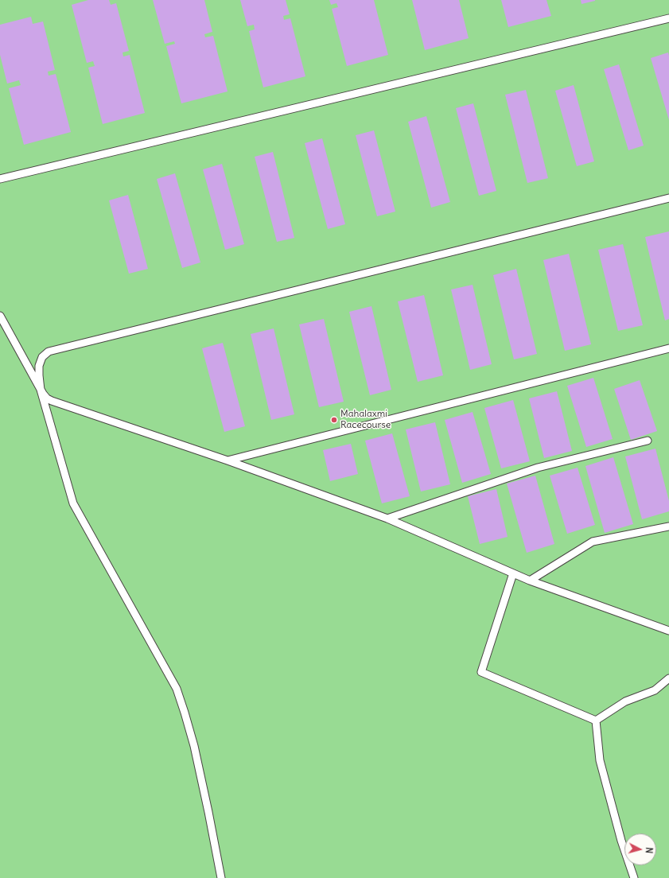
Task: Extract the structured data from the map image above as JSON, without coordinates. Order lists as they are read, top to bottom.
{
  "places": ["Mahalaxmi Racecourse"],
  "north": "right"
}
